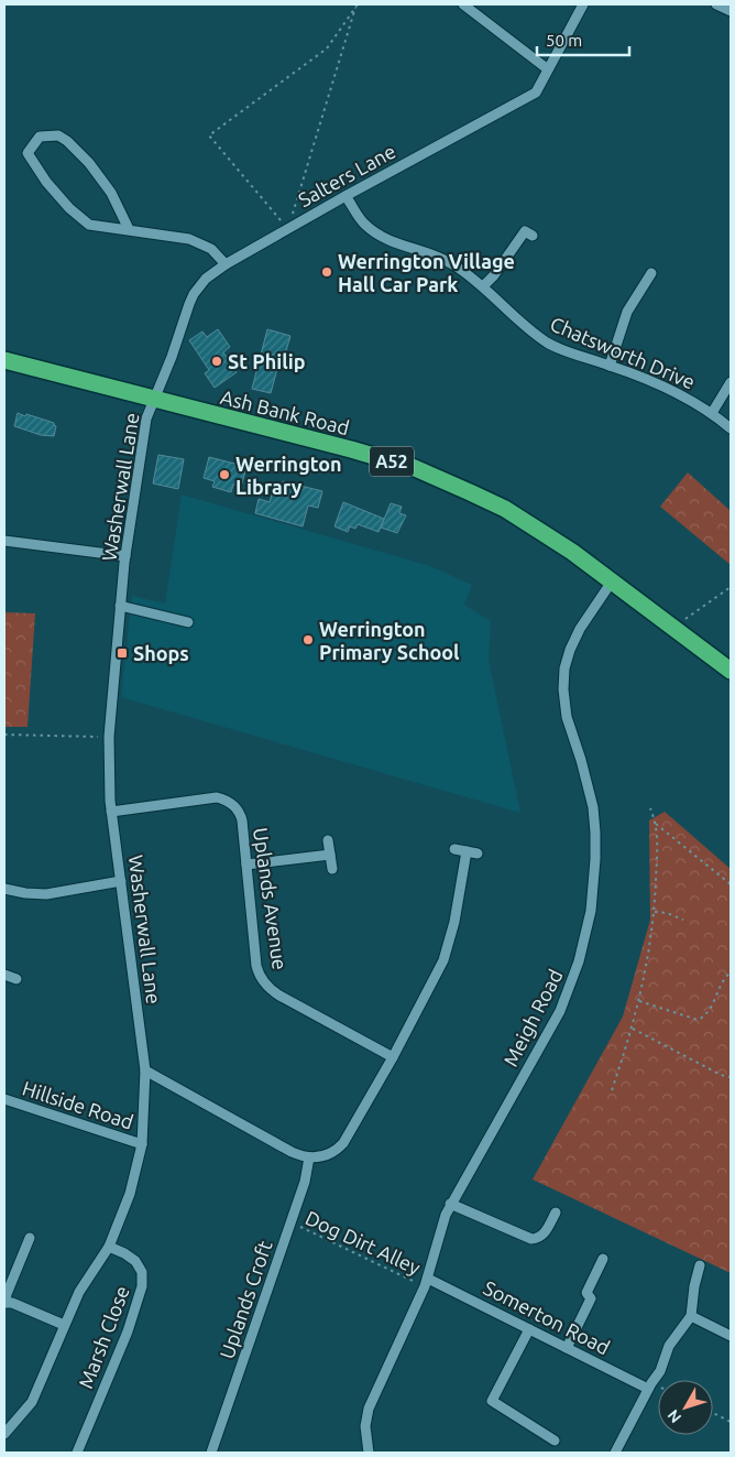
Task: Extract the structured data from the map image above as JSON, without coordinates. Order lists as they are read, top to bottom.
{
  "streets": {
    "highway": ["Ash Bank Road", "A52"],
    "street": [
      "Salters Lane",
      "Chatsworth Drive",
      "Washerwall Lane",
      "Uplands Avenue",
      "Meigh Road",
      "Hillside Road",
      "Uplands Croft",
      "Somerton Road",
      "Marsh Close"
    ],
    "path": ["Dog Dirt Alley"]
  },
  "crossings": [
    ["Salters Lane", "Chatsworth Drive"],
    ["Salters Lane", "Ash Bank Road"],
    ["Salters Lane", "Washerwall Lane"],
    ["Ash Bank Road", "Washerwall Lane"],
    ["Ash Bank Road", "Meigh Road"],
    ["Washerwall Lane", "Uplands Avenue"],
    ["Washerwall Lane", "Hillside Road"],
    ["Washerwall Lane", "Marsh Close"],
    ["Meigh Road", "Dog Dirt Alley"],
    ["Meigh Road", "Somerton Road"],
    ["Dog Dirt Alley", "Uplands Croft"],
    ["Dog Dirt Alley", "Somerton Road"]
  ],
  "places": {
    "other": [
      "Werrington Village Hall Car Park",
      "St Philip",
      "Werrington Library",
      "Werrington Primary School"
    ],
    "transit": ["Shops"]
  },
  "scale_bar": "50 m",
  "north": "bottom left"
}
